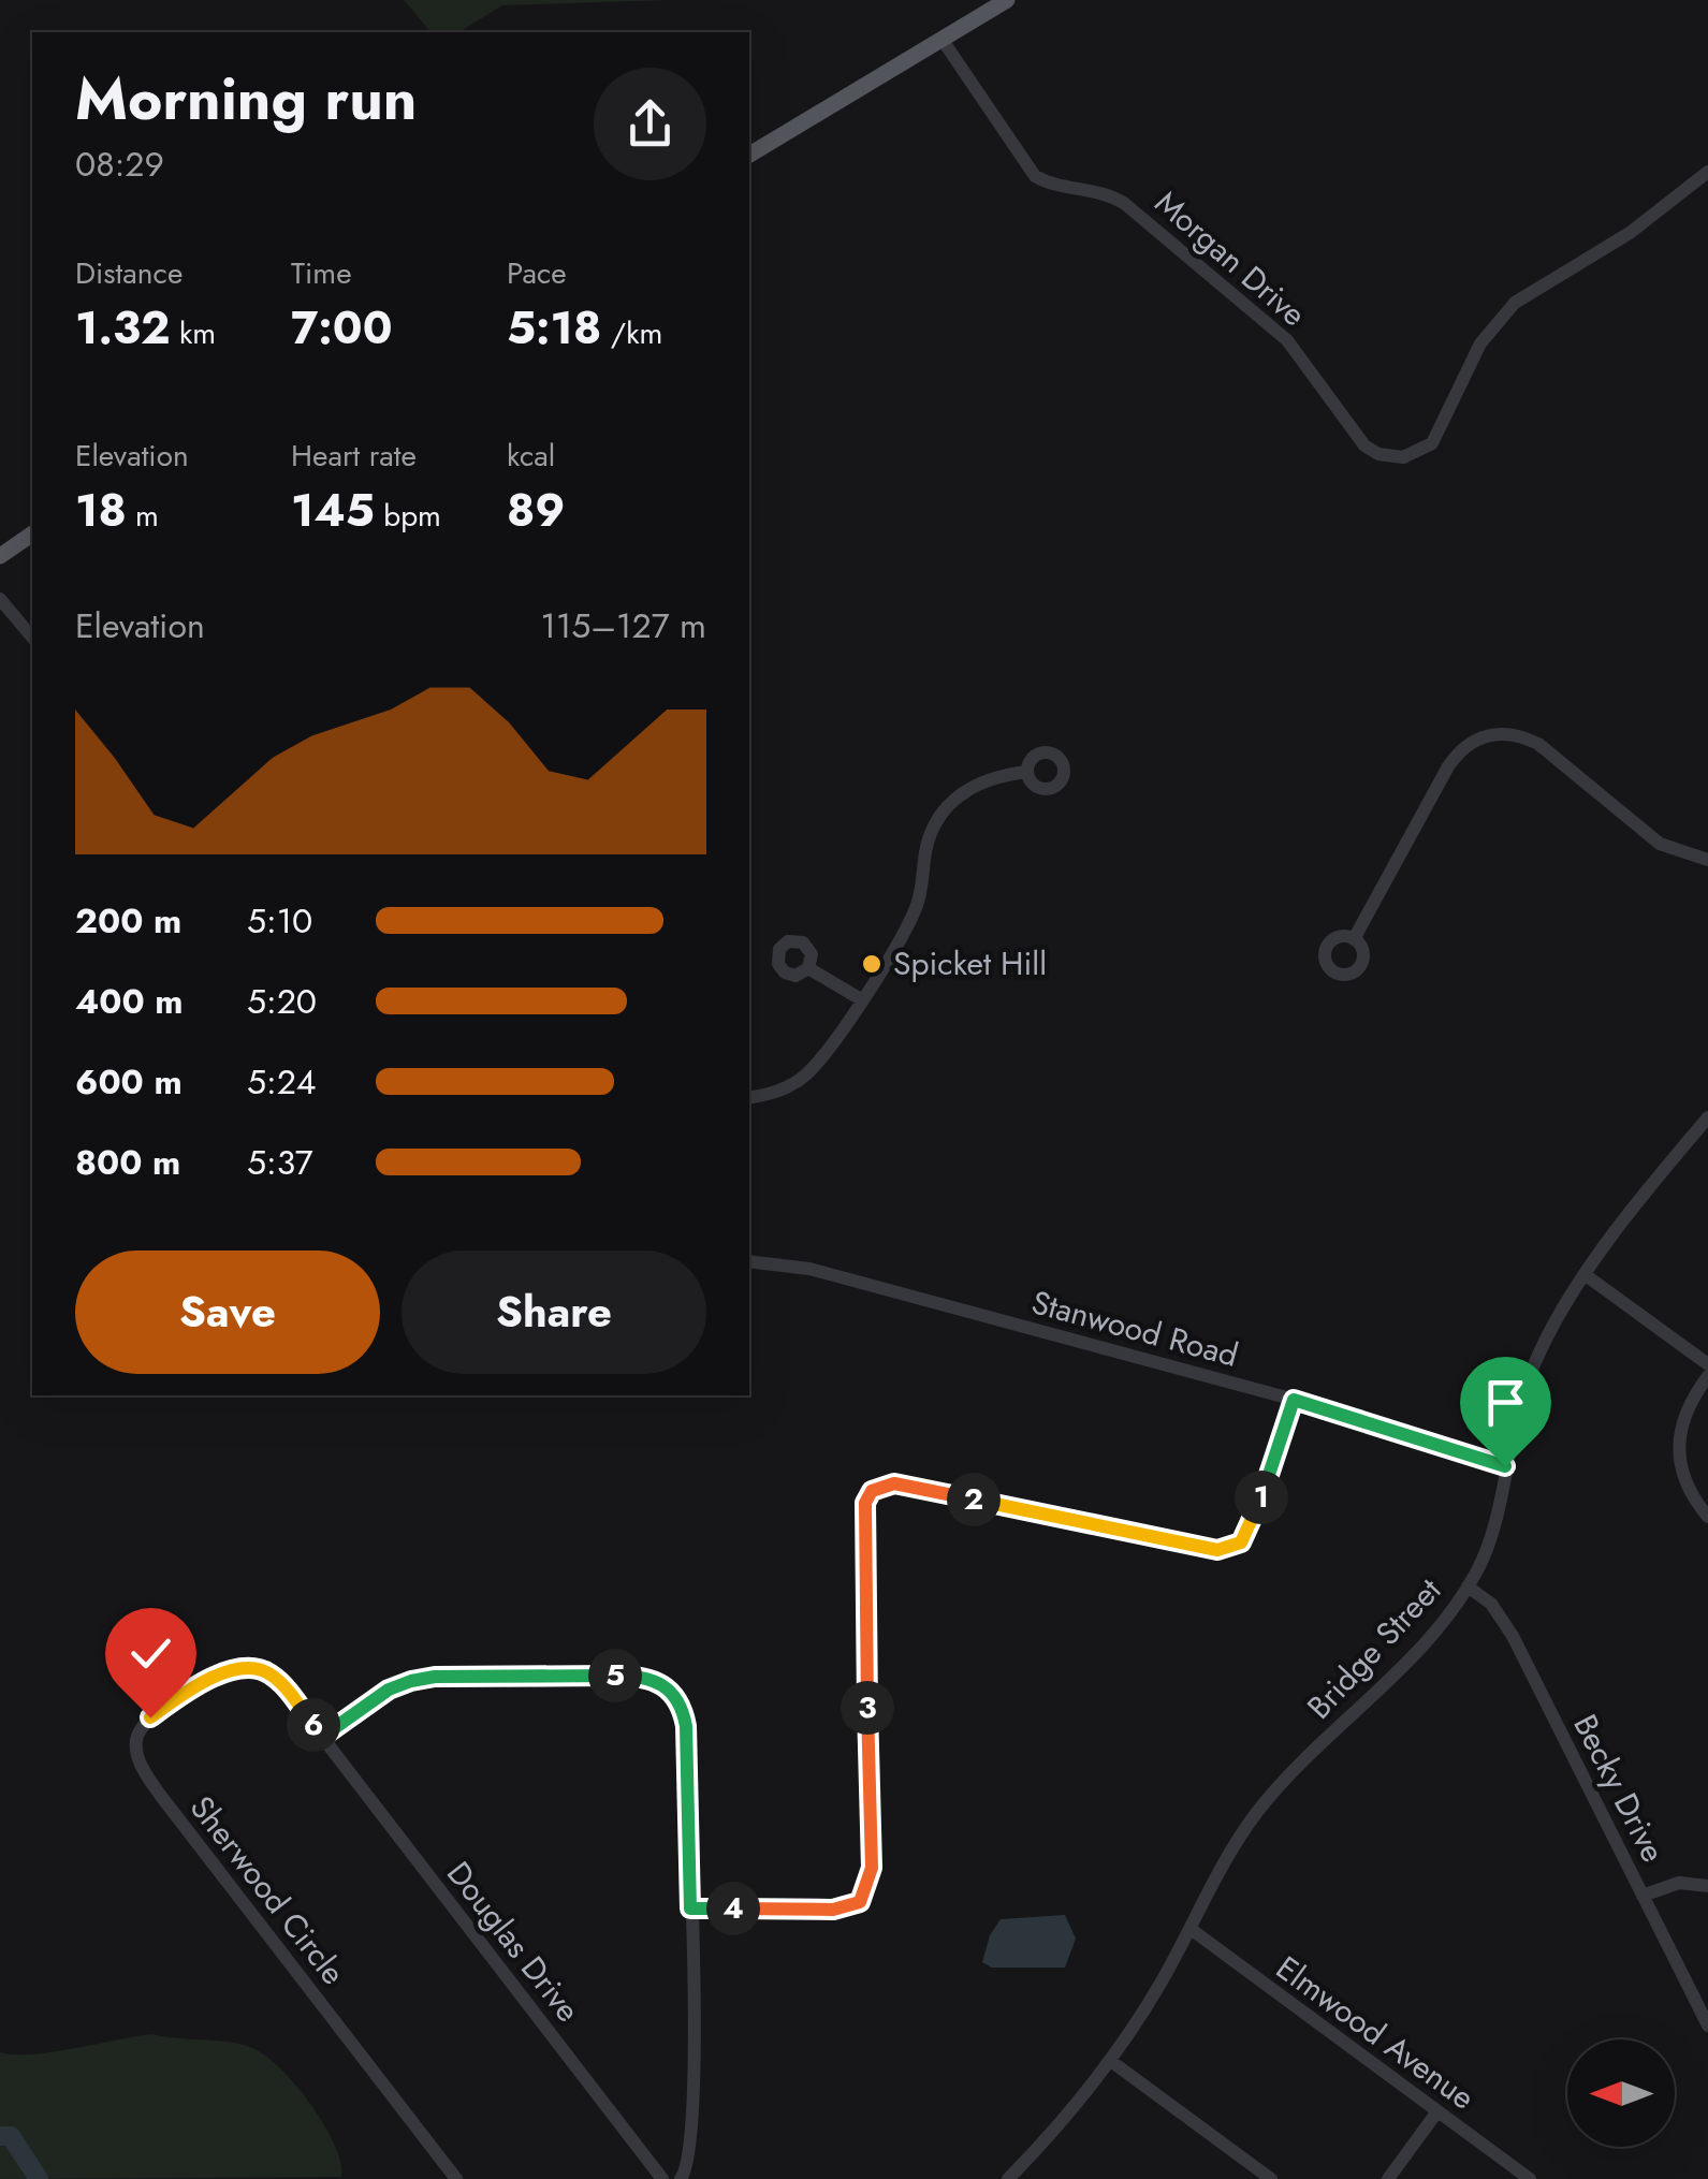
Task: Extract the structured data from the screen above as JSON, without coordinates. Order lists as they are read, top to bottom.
{
  "streets": {
    "street": [
      "Morgan Drive",
      "Stanwood Road",
      "Bridge Street",
      "Becky Drive",
      "Sherwood Circle",
      "Douglas Drive",
      "Elmwood Avenue"
    ]
  },
  "crossings": [
    ["Stanwood Road", "Bridge Street"],
    ["Bridge Street", "Becky Drive"],
    ["Bridge Street", "Elmwood Avenue"],
    ["Sherwood Circle", "Douglas Drive"]
  ],
  "places": ["Spicket Hill"],
  "north": "left",
  "page": {
    "heading": ["Morning run", "08:29"],
    "stats": [
      ["Distance", "1.32 km"],
      ["Time", "7:00"],
      ["Pace", "5:18 /km"],
      ["Elevation", "18 m"],
      ["Heart rate", "145 bpm"],
      ["kcal", "89"]
    ],
    "chart": ["Elevation", "115–127 m"],
    "list": [
      {
        "name": "200 m",
        "note": "5:10"
      },
      {
        "name": "400 m",
        "note": "5:20"
      },
      {
        "name": "600 m",
        "note": "5:24"
      },
      {
        "name": "800 m",
        "note": "5:37"
      }
    ],
    "buttons": ["Save", "Share"],
    "pins": [
      "1",
      "2",
      "5",
      "3",
      "6",
      "4"
    ]
  }
}
